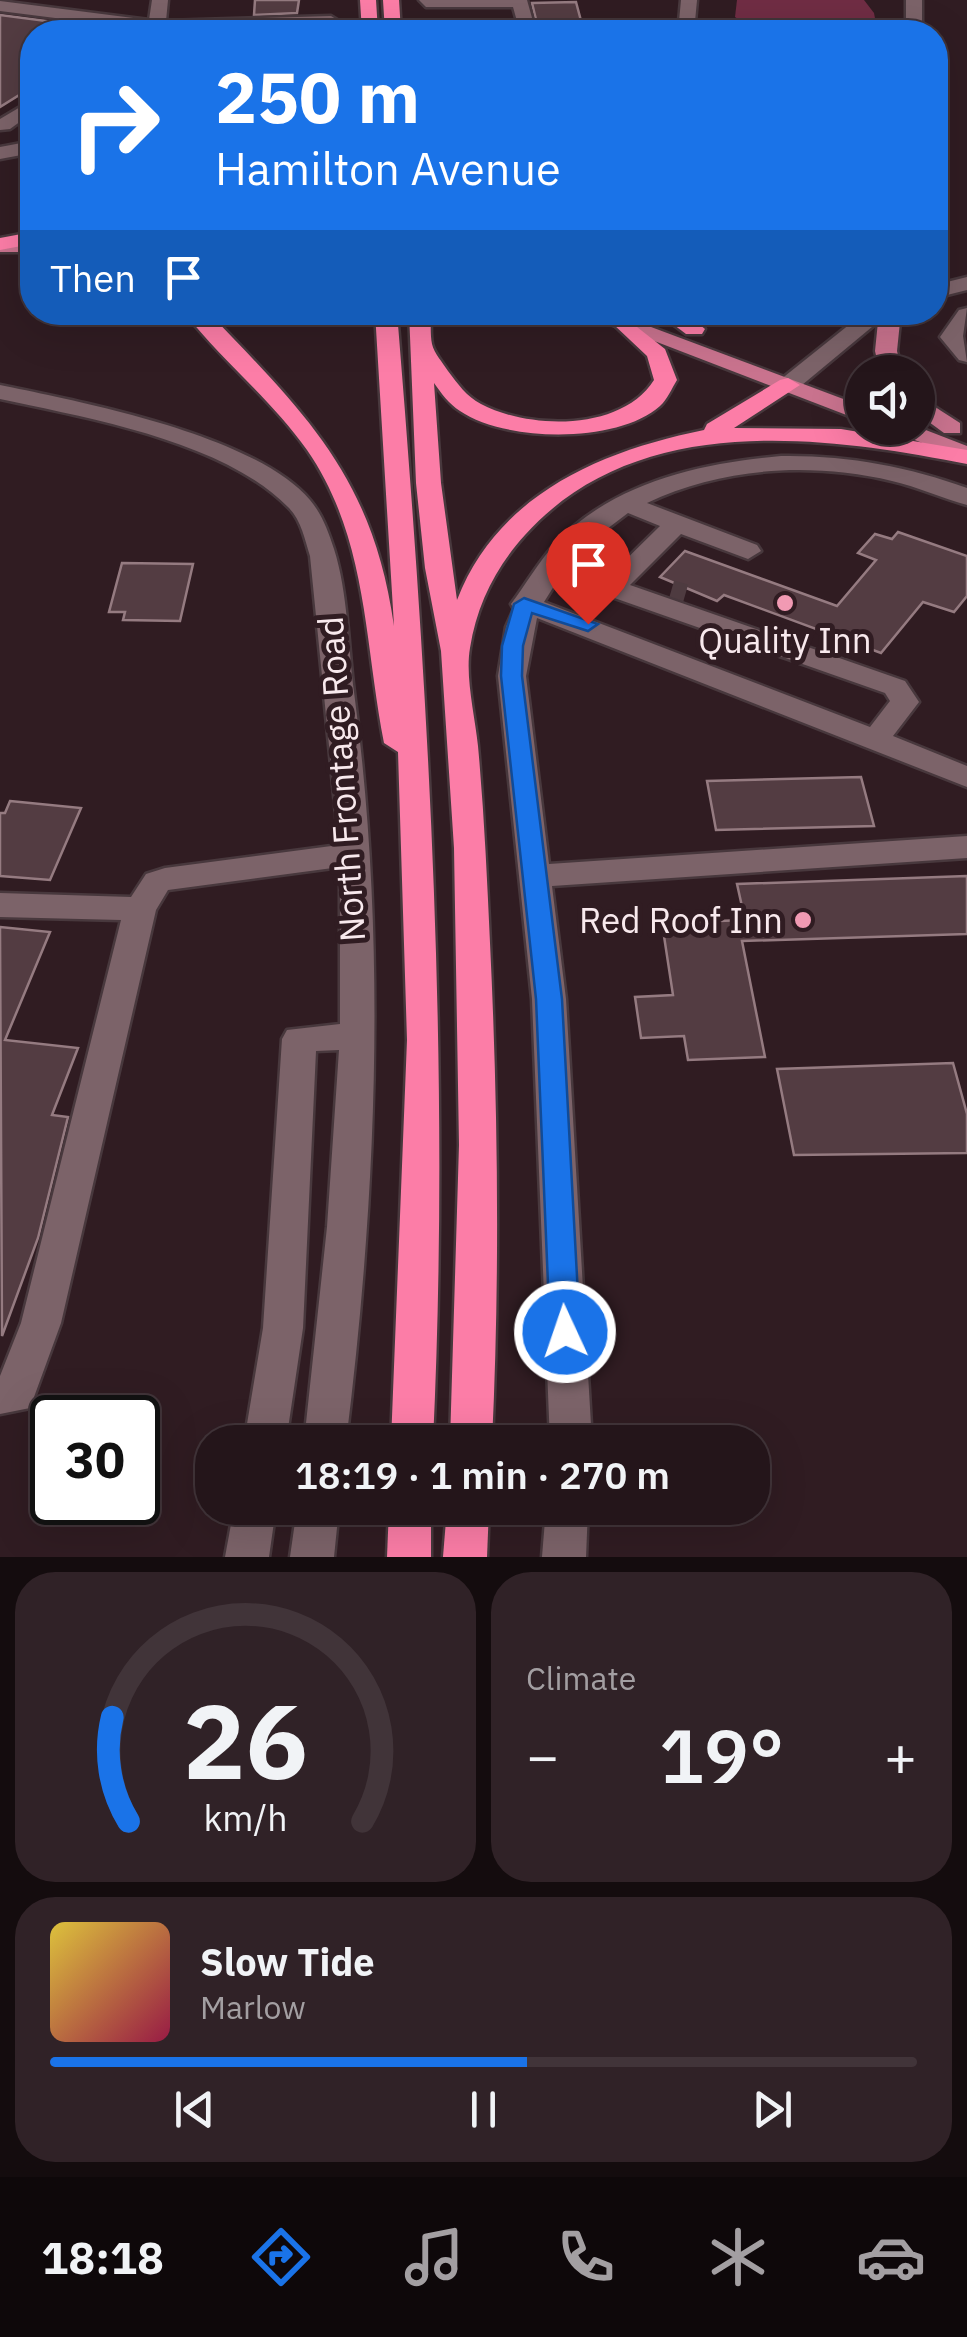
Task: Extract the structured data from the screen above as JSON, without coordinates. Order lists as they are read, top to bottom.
{
  "streets": {
    "street": ["North Frontage Road"]
  },
  "places": ["Quality Inn", "Red Roof Inn"],
  "page": {
    "turn": ["250 m", "Hamilton Avenue"],
    "then": "Then",
    "limit": "30",
    "trip": "18:19 · 1 min · 270 m",
    "tile": "Climate",
    "heat": ["−", "19°", "+"],
    "song": ["Slow Tide", "Marlow"],
    "tabs": "18:18",
    "gauge": ["26", "km/h"]
  }
}
